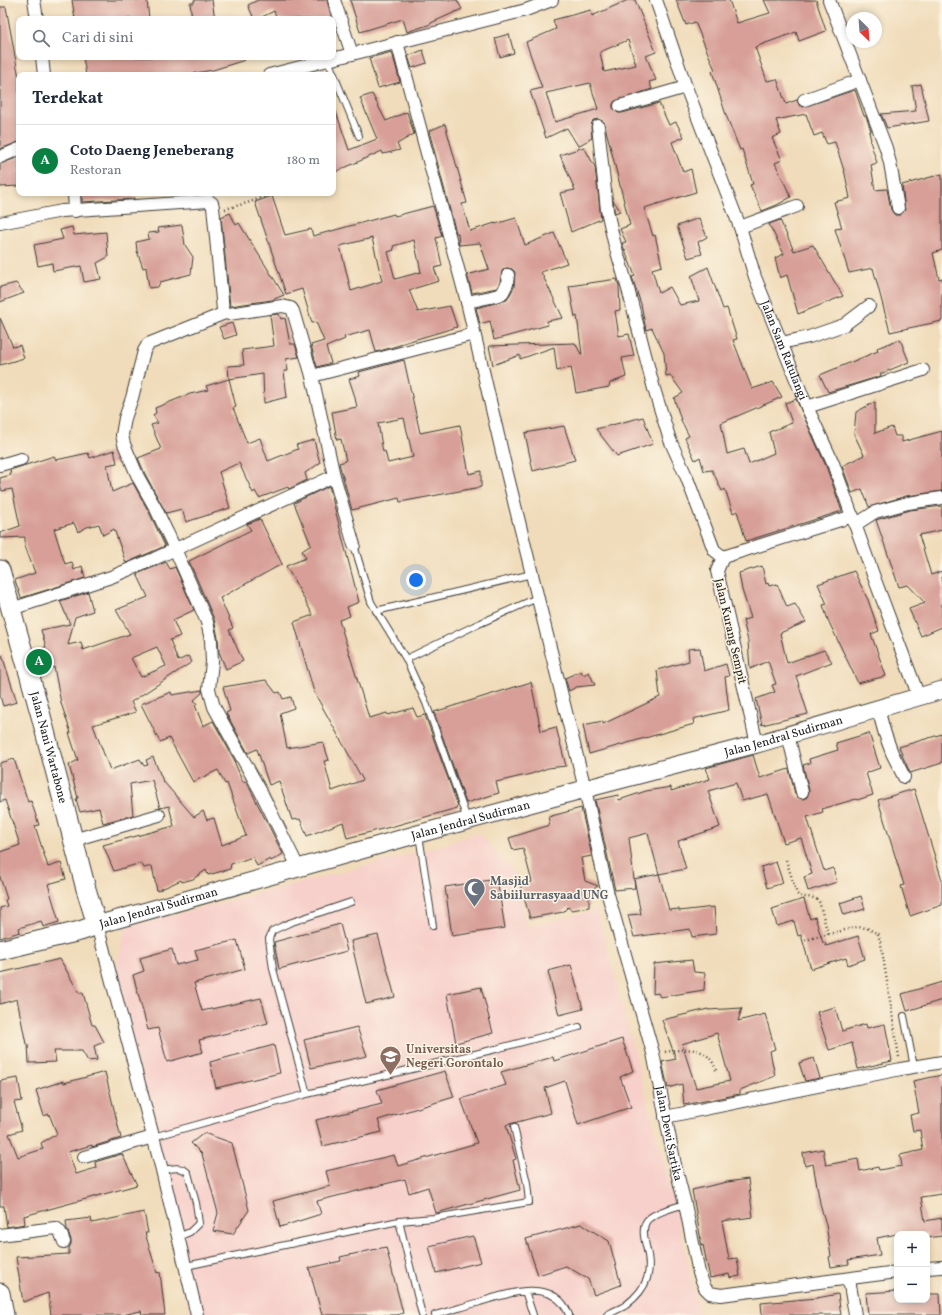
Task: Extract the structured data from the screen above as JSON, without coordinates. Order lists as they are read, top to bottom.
{
  "streets": {
    "main road": ["Jalan Jendral Sudirman", "Jalan Nani Wartabone"],
    "street": ["Jalan Sam Ratulangi", "Jalan Kurang Sempit", "Jalan Dewi Sartika"]
  },
  "crossings": [
    ["Jalan Sam Ratulangi", "Jalan Jendral Sudirman"],
    ["Jalan Kurang Sempit", "Jalan Jendral Sudirman"],
    ["Jalan Jendral Sudirman", "Jalan Nani Wartabone"],
    ["Jalan Jendral Sudirman", "Jalan Dewi Sartika"]
  ],
  "places": {
    "mosque": ["Masjid Sabiilurrasyaad UNG"],
    "school or university": ["Universitas Negeri Gorontalo"]
  },
  "north": "bottom right",
  "page": {
    "search": "Cari di sini",
    "heading": "Terdekat",
    "list": [
      {
        "mark": "A",
        "name": "Coto Daeng Jeneberang",
        "note": "Restoran",
        "value": "180 m"
      }
    ],
    "pins": "A",
    "map_buttons": ["+", "−"]
  }
}
